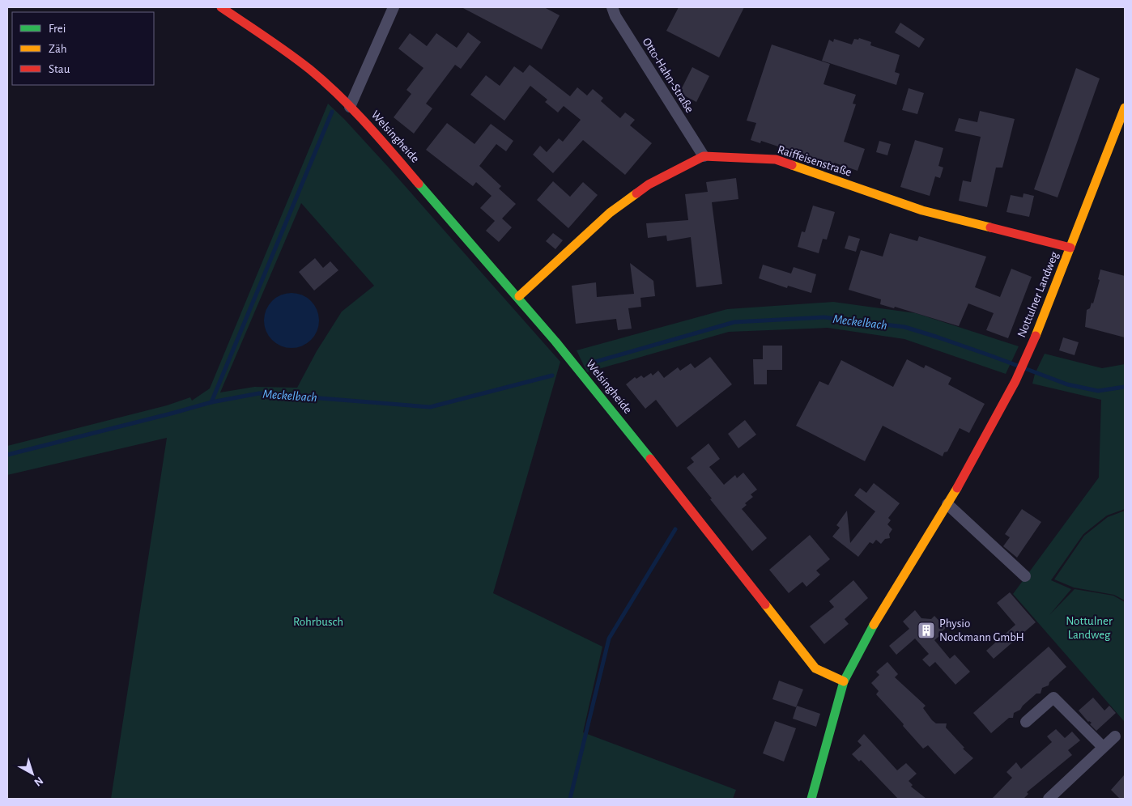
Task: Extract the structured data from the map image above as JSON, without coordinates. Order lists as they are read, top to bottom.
{
  "streets": {
    "street": [
      "Otto-Hahn-Straße",
      "Welsingheide",
      "Raiffeisenstraße",
      "Nottulner Landweg"
    ]
  },
  "crossings": [
    ["Otto-Hahn-Straße", "Raiffeisenstraße"],
    ["Welsingheide", "Raiffeisenstraße"],
    ["Welsingheide", "Nottulner Landweg"],
    ["Raiffeisenstraße", "Nottulner Landweg"]
  ],
  "water": ["Meckelbach"],
  "parks": ["Nottulner Landweg", "Rohrbusch"],
  "places": {
    "building": ["Physio Nockmann GmbH"]
  },
  "legend": ["Frei", "Zäh", "Stau"],
  "north": "bottom right"
}
